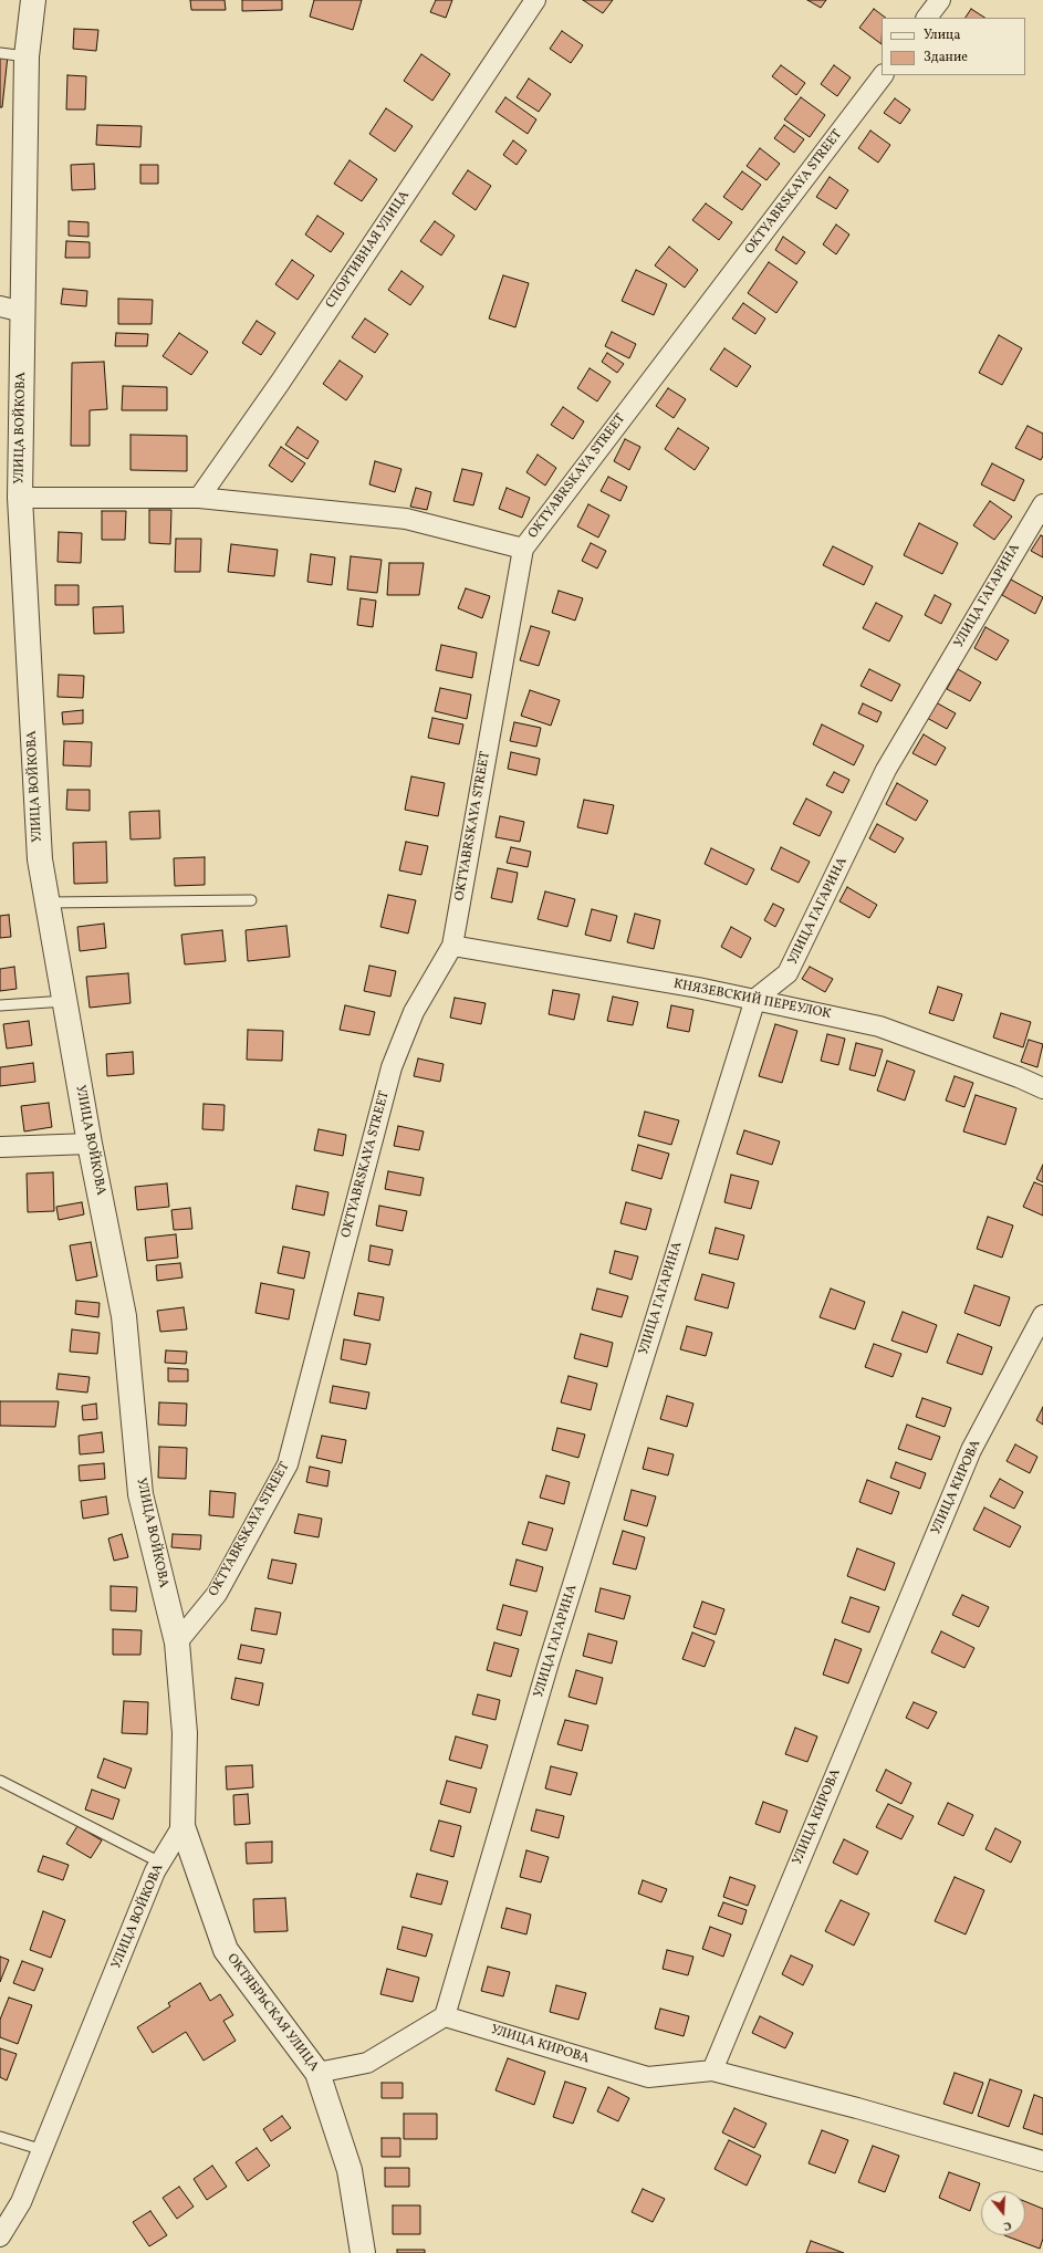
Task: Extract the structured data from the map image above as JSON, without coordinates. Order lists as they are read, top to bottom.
{
  "streets": {
    "street": [
      "OKTYABRSKAYA STREET",
      "СПОРТИВНАЯ УЛИЦА",
      "УЛИЦА ВОЙКОВА",
      "УЛИЦА ГАГАРИНА",
      "КНЯЗЕВСКИЙ ПЕРЕУЛОК",
      "УЛИЦА КИРОВА",
      "ОКТЯБРЬСКАЯ УЛИЦА"
    ]
  },
  "crossings": [
    ["OKTYABRSKAYA STREET", "УЛИЦА ВОЙКОВА"],
    ["OKTYABRSKAYA STREET", "КНЯЗЕВСКИЙ ПЕРЕУЛОК"],
    ["УЛИЦА ВОЙКОВА", "ОКТЯБРЬСКАЯ УЛИЦА"],
    ["УЛИЦА ГАГАРИНА", "КНЯЗЕВСКИЙ ПЕРЕУЛОК"],
    ["УЛИЦА ГАГАРИНА", "УЛИЦА КИРОВА"]
  ],
  "legend": ["Улица", "Здание"],
  "north": "bottom"
}
